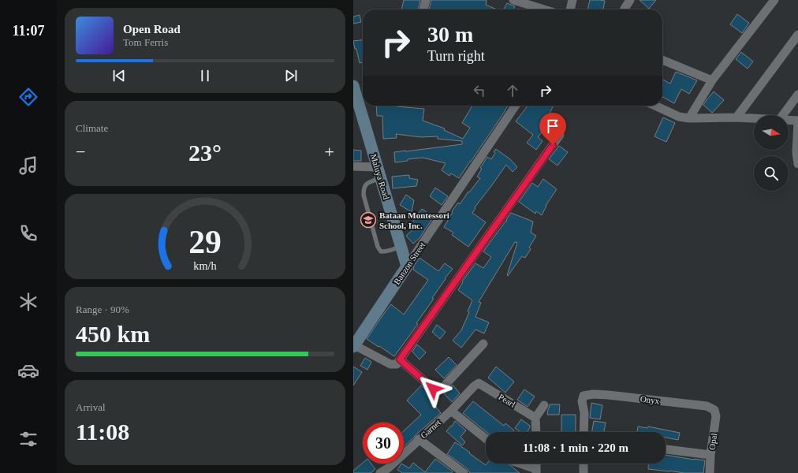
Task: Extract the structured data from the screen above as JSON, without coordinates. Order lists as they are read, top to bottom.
{
  "streets": {
    "street": [
      "Maluya Road",
      "Banzon Street",
      "Onyx",
      "Pearl",
      "Garnet",
      "Opal"
    ]
  },
  "crossings": [
    ["Maluya Road", "Banzon Street"],
    ["Onyx", "Opal"],
    ["Pearl", "Garnet"]
  ],
  "places": {
    "school or university": ["Bataan Montessori School, Inc."]
  },
  "north": "right",
  "page": {
    "tabs": "11:07",
    "turn": ["30 m", "Turn right"],
    "song": ["Open Road", "Tom Ferris"],
    "tile": [
      "Climate",
      ["Range · 90%", "450 km"],
      ["Arrival", "11:08"]
    ],
    "heat": ["−", "23°", "+"],
    "limit": "30",
    "trip": "11:08 · 1 min · 220 m",
    "gauge": ["29", "km/h"]
  }
}
